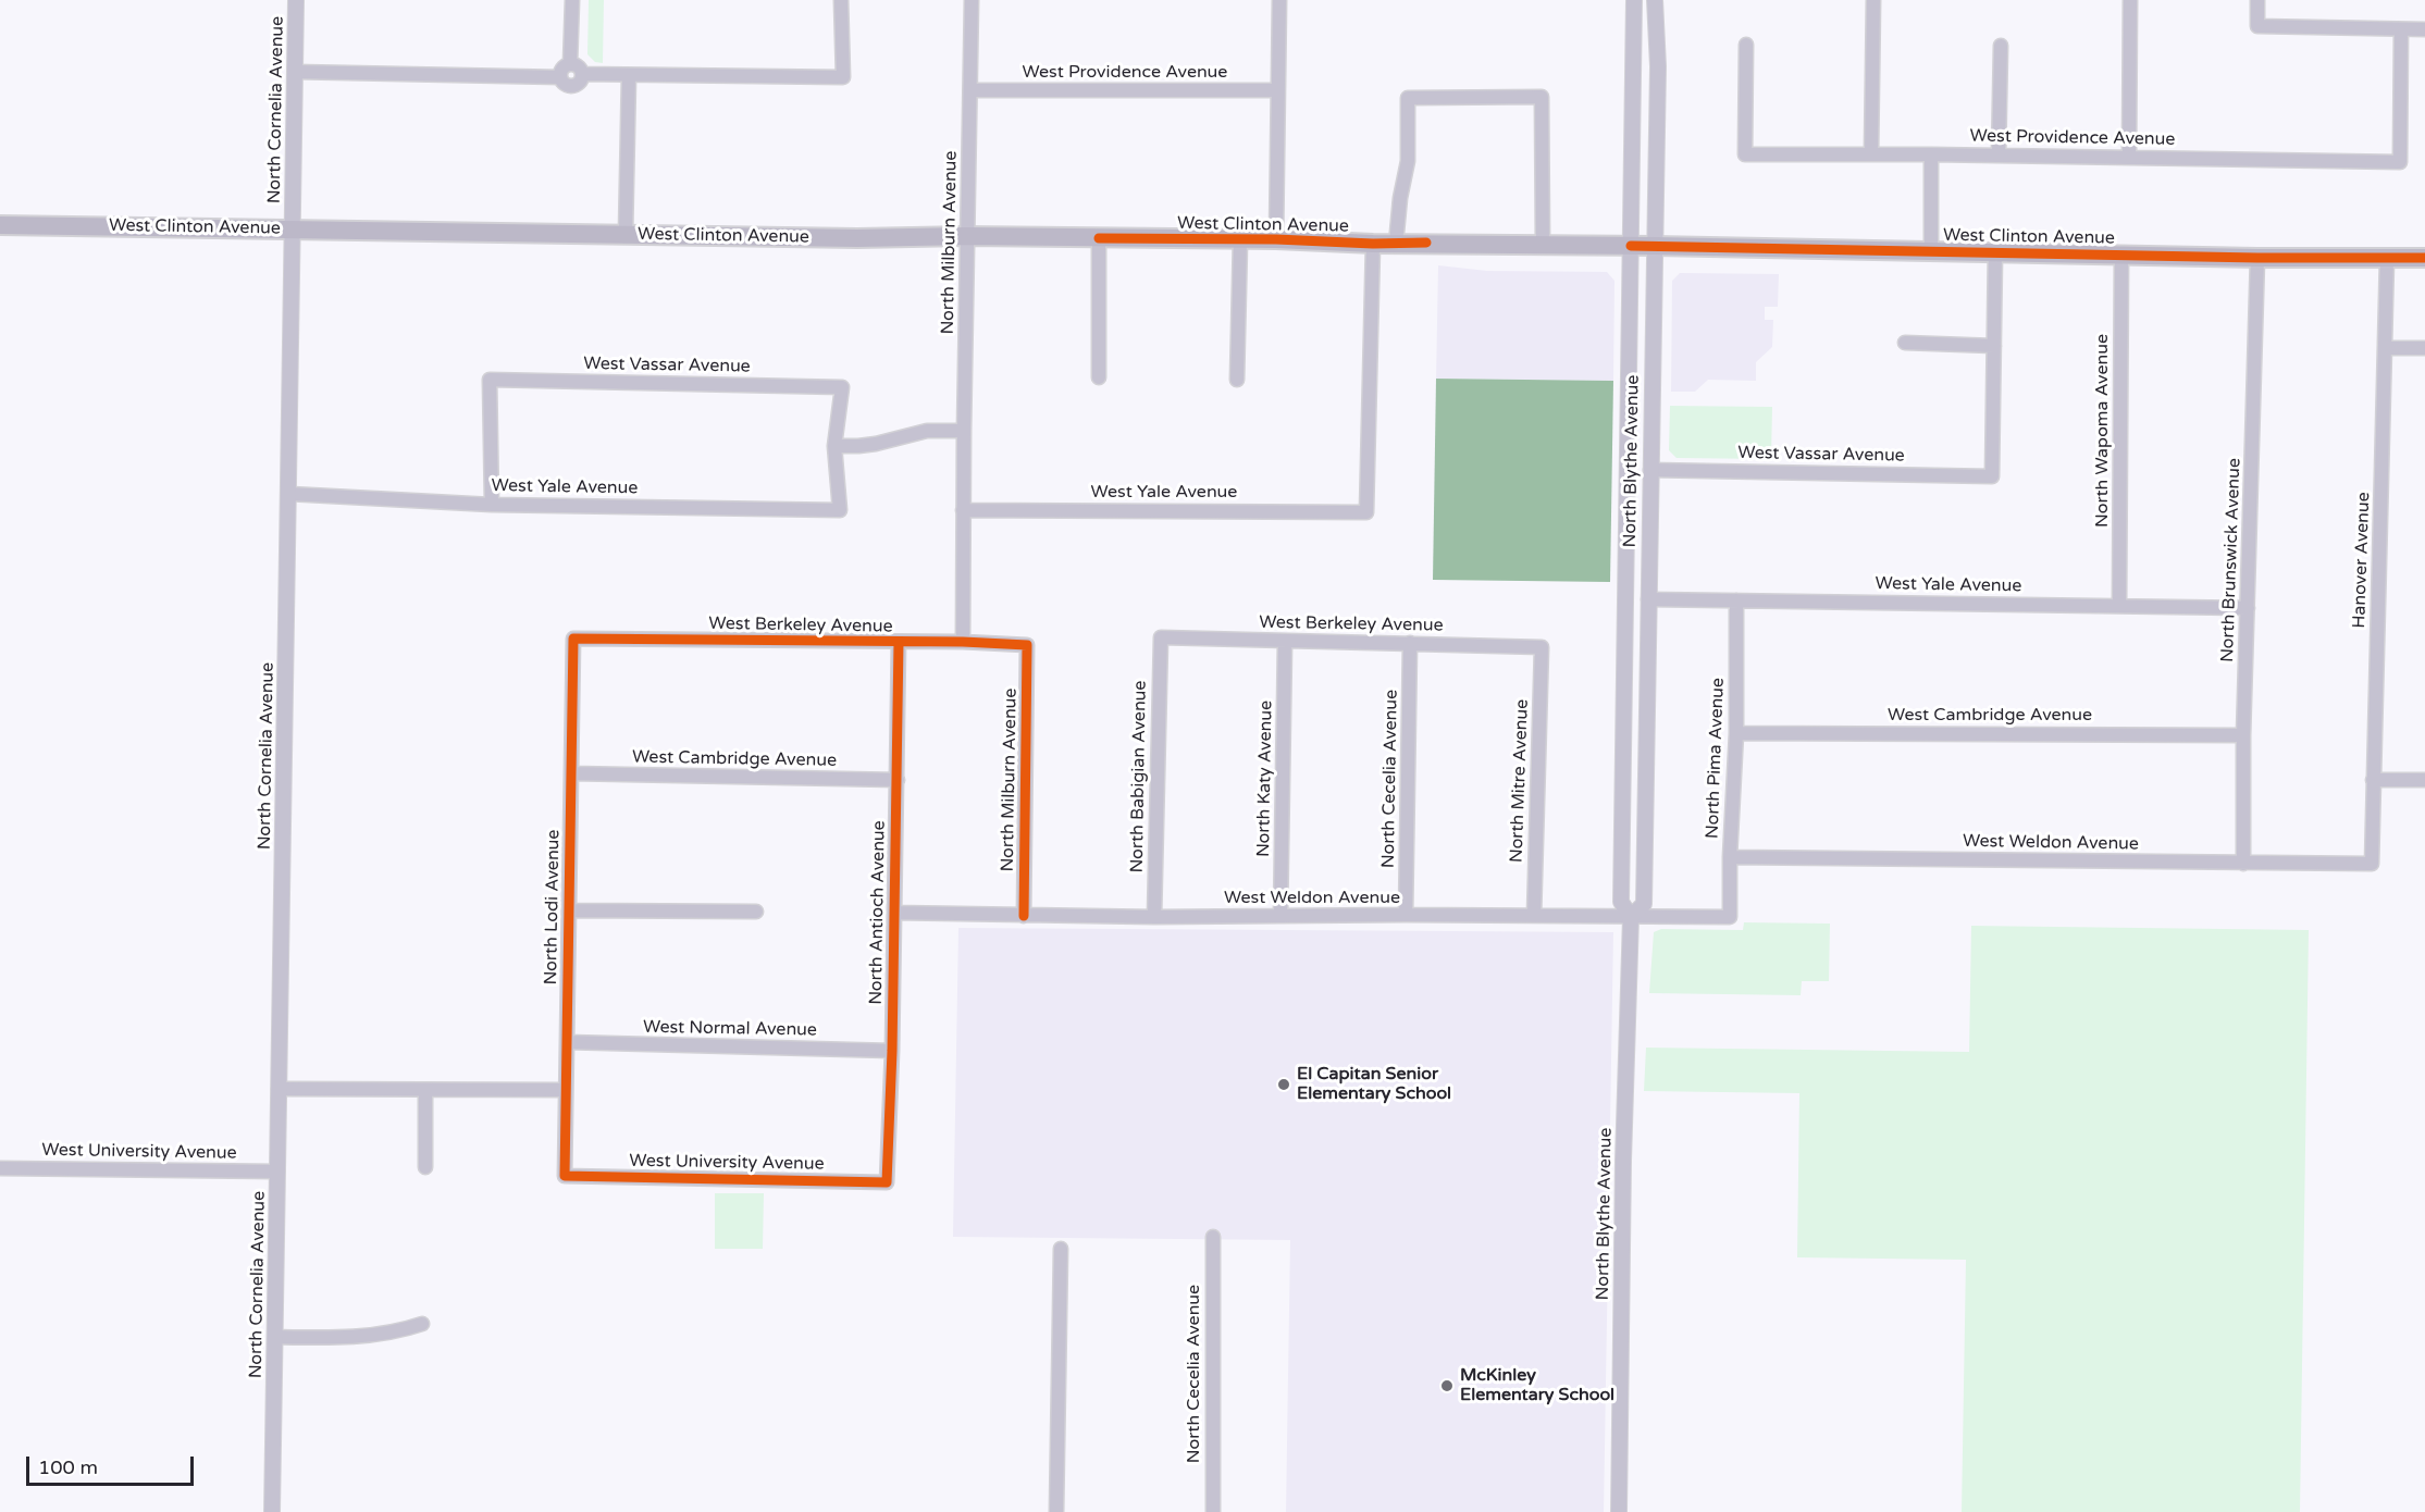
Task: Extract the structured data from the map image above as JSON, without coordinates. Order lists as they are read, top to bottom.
{
  "streets": {
    "main road": ["West Clinton Avenue"],
    "street": [
      "West Providence Avenue",
      "North Cornelia Avenue",
      "North Milburn Avenue",
      "West Vassar Avenue",
      "North Wapoma Avenue",
      "North Blythe Avenue",
      "West Yale Avenue",
      "North Brunswick Avenue",
      "Hanover Avenue",
      "West Berkeley Avenue",
      "West Cambridge Avenue",
      "North Pima Avenue",
      "North Babigian Avenue",
      "North Katy Avenue",
      "North Cecelia Avenue",
      "North Mitre Avenue",
      "West Weldon Avenue",
      "North Lodi Avenue",
      "North Antioch Avenue",
      "West Normal Avenue",
      "West University Avenue"
    ]
  },
  "crossings": [
    ["West Providence Avenue", "North Milburn Avenue"],
    ["North Cornelia Avenue", "West Clinton Avenue"],
    ["North Cornelia Avenue", "West Yale Avenue"],
    ["North Cornelia Avenue", "West University Avenue"],
    ["West Clinton Avenue", "North Milburn Avenue"],
    ["West Clinton Avenue", "North Wapoma Avenue"],
    ["West Clinton Avenue", "North Blythe Avenue"],
    ["West Clinton Avenue", "West Yale Avenue"],
    ["West Clinton Avenue", "North Brunswick Avenue"],
    ["West Clinton Avenue", "Hanover Avenue"],
    ["North Milburn Avenue", "West Yale Avenue"],
    ["North Milburn Avenue", "West Berkeley Avenue"],
    ["North Milburn Avenue", "West Weldon Avenue"],
    ["West Vassar Avenue", "North Blythe Avenue"],
    ["West Vassar Avenue", "West Yale Avenue"],
    ["North Wapoma Avenue", "West Yale Avenue"],
    ["North Blythe Avenue", "West Yale Avenue"],
    ["North Blythe Avenue", "West Weldon Avenue"],
    ["West Yale Avenue", "North Brunswick Avenue"],
    ["West Yale Avenue", "North Pima Avenue"],
    ["North Brunswick Avenue", "West Cambridge Avenue"],
    ["North Brunswick Avenue", "West Weldon Avenue"],
    ["Hanover Avenue", "West Weldon Avenue"],
    ["West Berkeley Avenue", "North Babigian Avenue"],
    ["West Berkeley Avenue", "North Katy Avenue"],
    ["West Berkeley Avenue", "North Cecelia Avenue"],
    ["West Berkeley Avenue", "North Mitre Avenue"],
    ["West Berkeley Avenue", "North Lodi Avenue"],
    ["West Berkeley Avenue", "North Antioch Avenue"],
    ["West Cambridge Avenue", "North Pima Avenue"],
    ["West Cambridge Avenue", "North Lodi Avenue"],
    ["West Cambridge Avenue", "North Antioch Avenue"],
    ["North Pima Avenue", "West Weldon Avenue"],
    ["North Babigian Avenue", "West Weldon Avenue"],
    ["North Katy Avenue", "West Weldon Avenue"],
    ["North Cecelia Avenue", "West Weldon Avenue"],
    ["North Mitre Avenue", "West Weldon Avenue"],
    ["West Weldon Avenue", "North Antioch Avenue"],
    ["North Lodi Avenue", "West Normal Avenue"],
    ["North Lodi Avenue", "West University Avenue"],
    ["North Antioch Avenue", "West Normal Avenue"],
    ["North Antioch Avenue", "West University Avenue"]
  ],
  "places": ["El Capitan Senior Elementary School", "McKinley Elementary School"],
  "scale_bar": "100 m"
}
